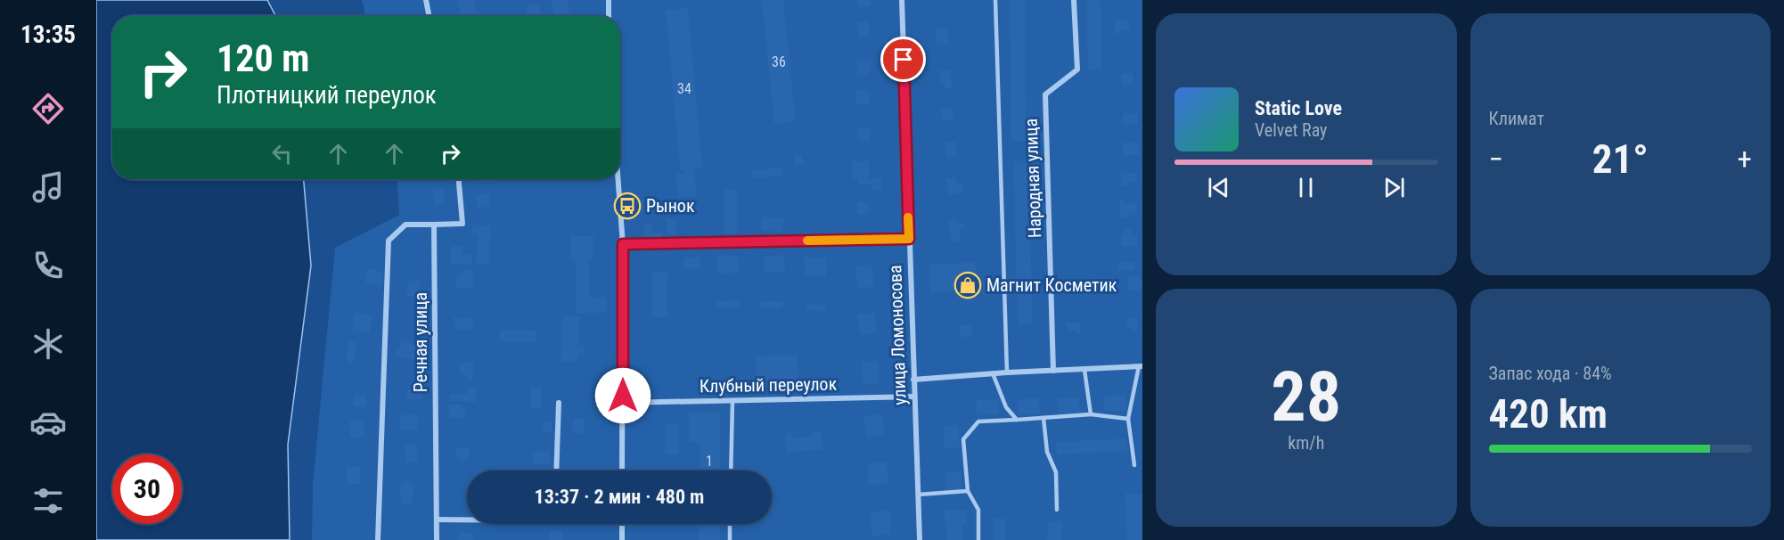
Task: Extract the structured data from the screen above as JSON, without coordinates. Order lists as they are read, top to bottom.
{
  "streets": {
    "street": [
      "Народная улица",
      "улица Ломоносова",
      "Речная улица",
      "Клубный переулок"
    ]
  },
  "crossings": [
    ["улица Ломоносова", "Клубный переулок"]
  ],
  "places": {
    "bus stop": ["Рынок"],
    "shop": ["Магнит Косметик"]
  },
  "house_numbers": ["36", "34", "1"],
  "page": {
    "tabs": "13:35",
    "tile": [
      "Климат",
      ["28", "km/h"],
      ["Запас хода · 84%", "420 km"]
    ],
    "turn": ["120 m", "Плотницкий переулок"],
    "song": ["Static Love", "Velvet Ray"],
    "heat": ["−", "21°", "+"],
    "limit": "30",
    "trip": "13:37 · 2 мин · 480 m"
  }
}
